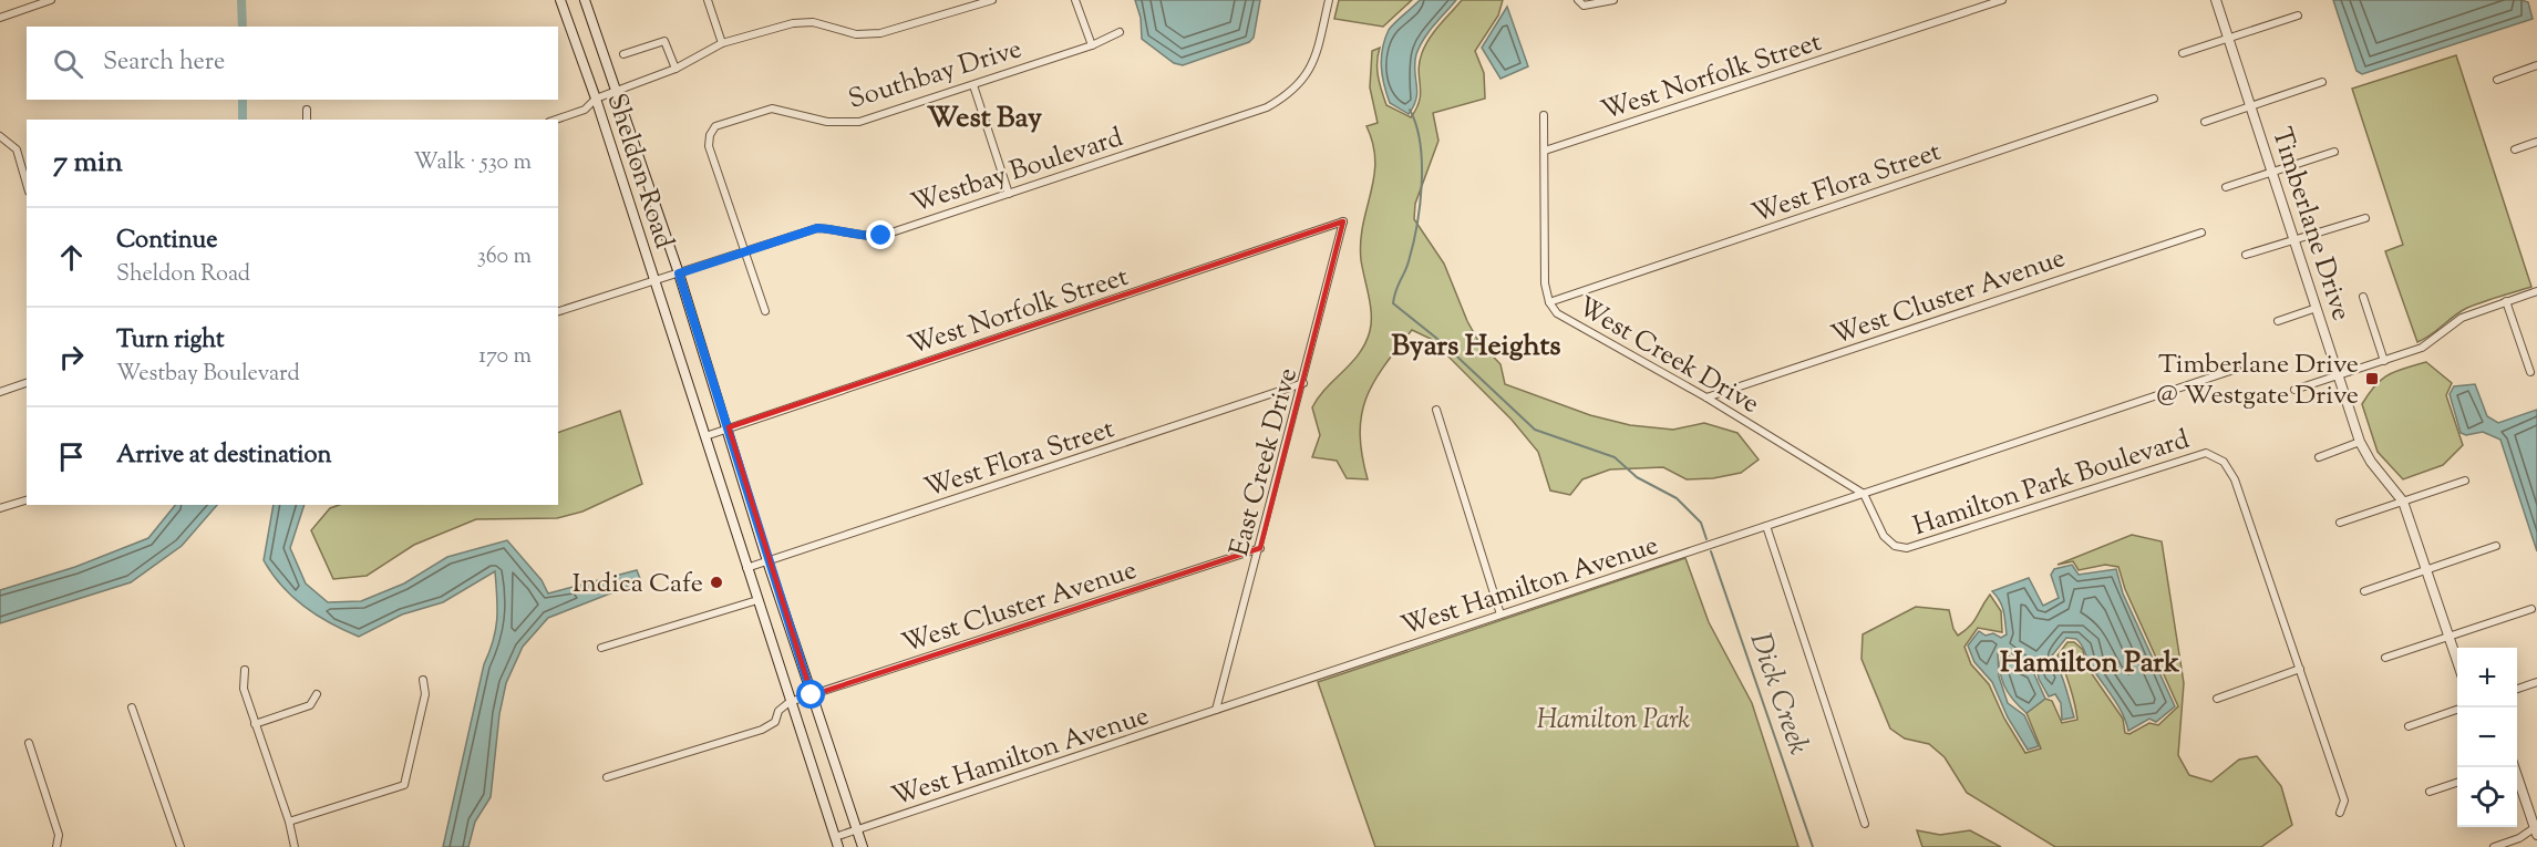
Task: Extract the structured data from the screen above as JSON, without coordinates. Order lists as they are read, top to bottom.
{
  "streets": {
    "main road": ["Sheldon Road"],
    "street": [
      "Southbay Drive",
      "West Norfolk Street",
      "Westbay Boulevard",
      "West Flora Street",
      "Timberlane Drive",
      "West Cluster Avenue",
      "West Creek Drive",
      "East Creek Drive",
      "Hamilton Park Boulevard",
      "West Hamilton Avenue"
    ]
  },
  "crossings": [
    ["Southbay Drive", "Westbay Boulevard"],
    ["West Norfolk Street", "Sheldon Road"],
    ["West Norfolk Street", "West Creek Drive"],
    ["West Norfolk Street", "East Creek Drive"],
    ["Westbay Boulevard", "Sheldon Road"],
    ["Sheldon Road", "West Flora Street"],
    ["Sheldon Road", "West Cluster Avenue"],
    ["Sheldon Road", "West Hamilton Avenue"],
    ["West Flora Street", "West Creek Drive"],
    ["West Flora Street", "East Creek Drive"],
    ["West Cluster Avenue", "West Creek Drive"],
    ["West Cluster Avenue", "East Creek Drive"],
    ["West Creek Drive", "Hamilton Park Boulevard"],
    ["West Creek Drive", "West Hamilton Avenue"],
    ["East Creek Drive", "West Hamilton Avenue"],
    ["Hamilton Park Boulevard", "West Hamilton Avenue"]
  ],
  "districts": ["West Bay", "Byars Heights", "Hamilton Park"],
  "water": ["Dick Creek"],
  "parks": ["Hamilton Park"],
  "places": {
    "transit": ["Timberlane Drive @ Westgate Drive"],
    "other": ["Indica Cafe"]
  },
  "page": {
    "search": "Search here",
    "heading": ["7 min", "Walk · 530 m"],
    "list": [
      ["Continue", "Sheldon Road", "360 m"],
      ["Turn right", "Westbay Boulevard", "170 m"],
      "Arrive at destination"
    ],
    "map_buttons": ["+", "−"]
  }
}
